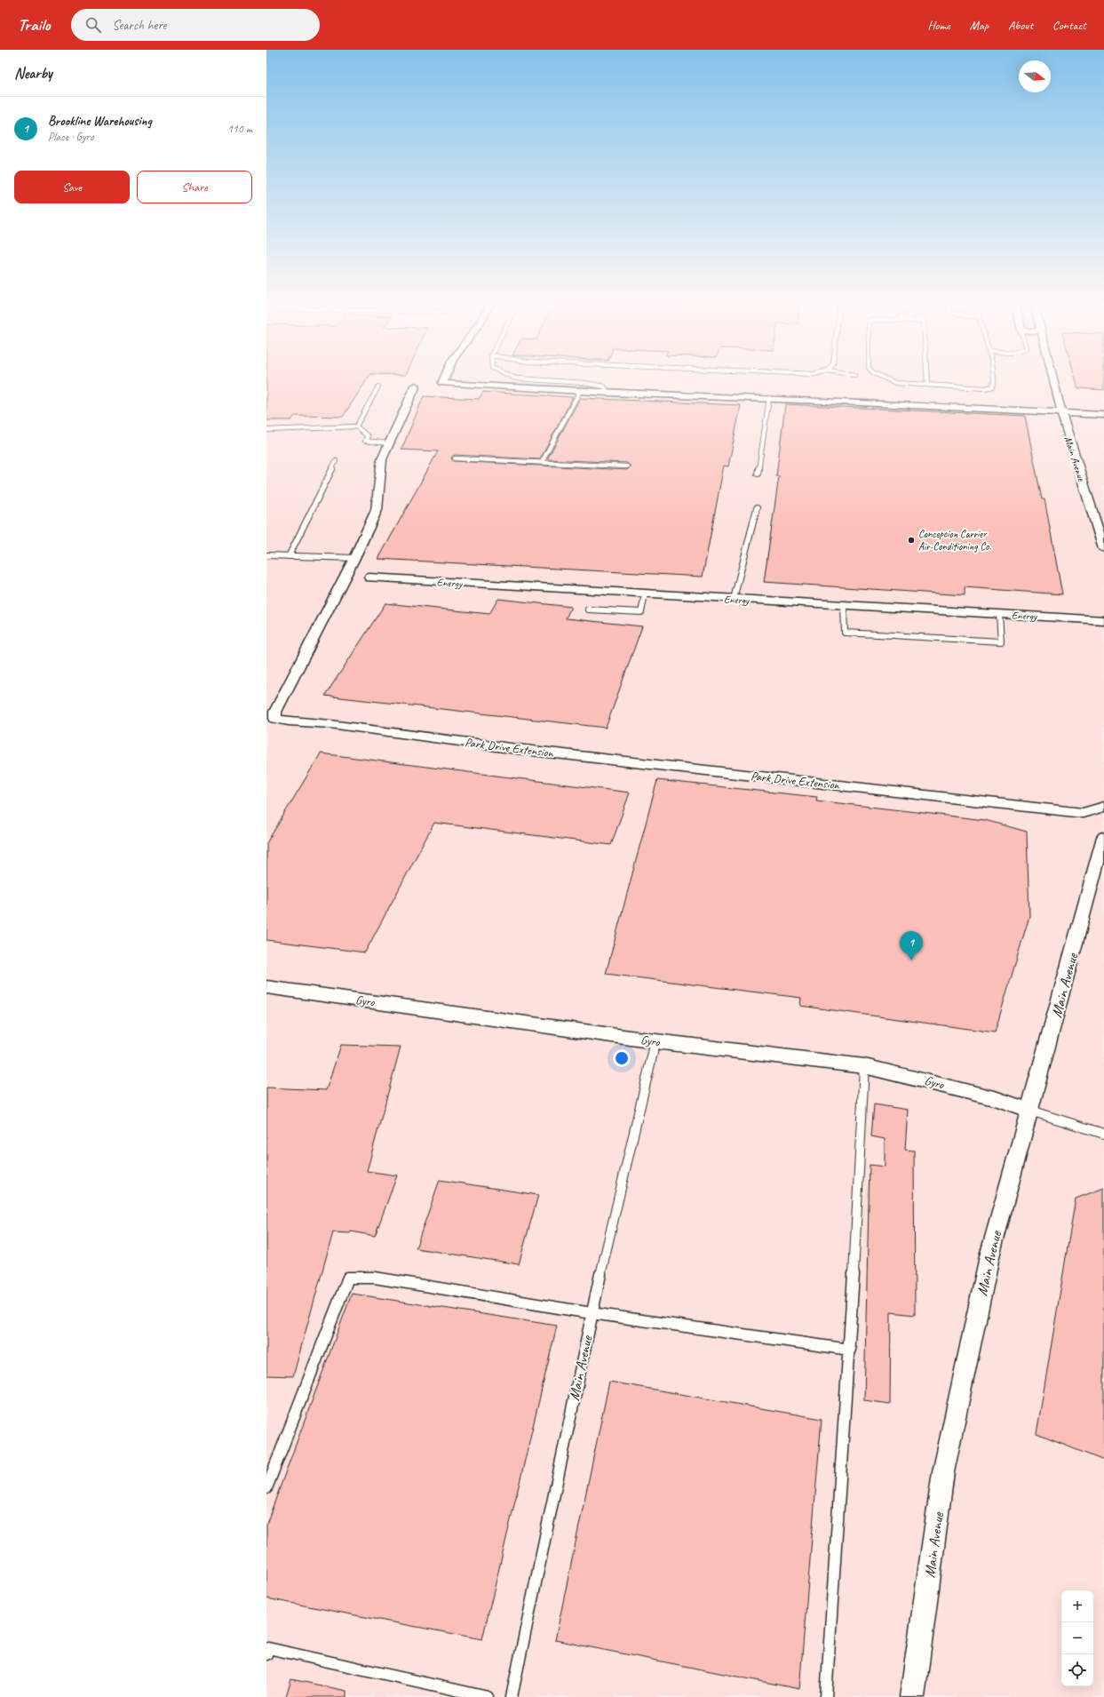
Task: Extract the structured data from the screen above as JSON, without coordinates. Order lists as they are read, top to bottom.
{
  "streets": {
    "street": [
      "Main Avenue",
      "Energy",
      "Park Drive Extension",
      "Gyro"
    ]
  },
  "crossings": [
    ["Main Avenue", "Gyro"]
  ],
  "places": ["Concepcion Carrier Air-Conditioning Co."],
  "north": "right",
  "page": {
    "header": "Trailo",
    "search": "Search here",
    "nav": [
      "Home",
      "Map",
      "About",
      "Contact"
    ],
    "heading": "Nearby",
    "list": [
      {
        "mark": "1",
        "name": "Brookline Warehousing",
        "note": "Place · Gyro",
        "value": "110 m"
      }
    ],
    "buttons": ["Save", "Share"],
    "pins": "1",
    "map_buttons": ["+", "−"]
  }
}
